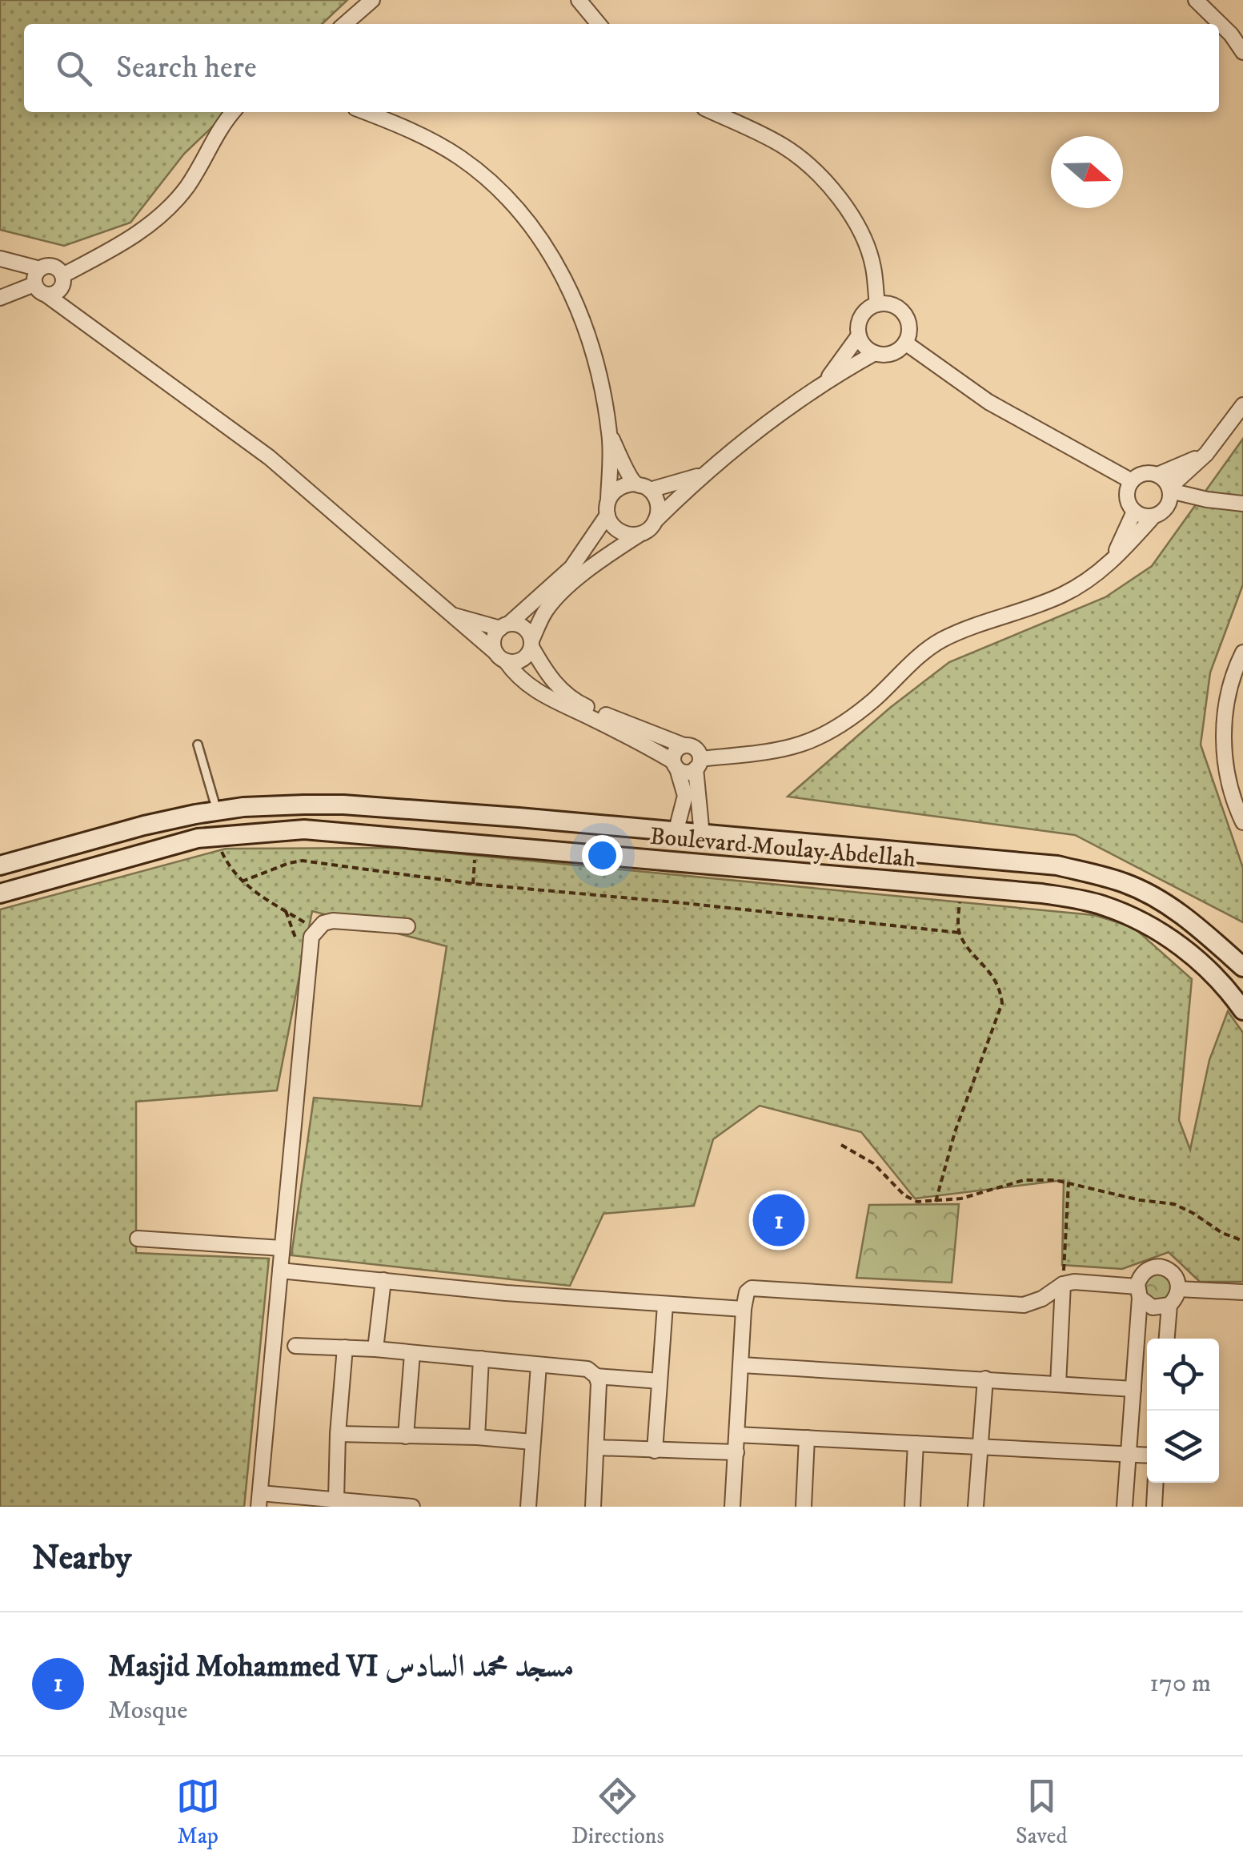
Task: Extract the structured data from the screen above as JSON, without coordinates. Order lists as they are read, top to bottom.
{
  "streets": {
    "main road": ["Boulevard Moulay Abdellah"]
  },
  "north": "right",
  "page": {
    "search": "Search here",
    "pins": "1",
    "heading": "Nearby",
    "list": [
      {
        "mark": "1",
        "name": "Masjid Mohammed VI مسجد محمد السادس",
        "note": "Mosque",
        "value": "170 m"
      }
    ],
    "nav": ["Map", "Directions", "Saved"]
  }
}
